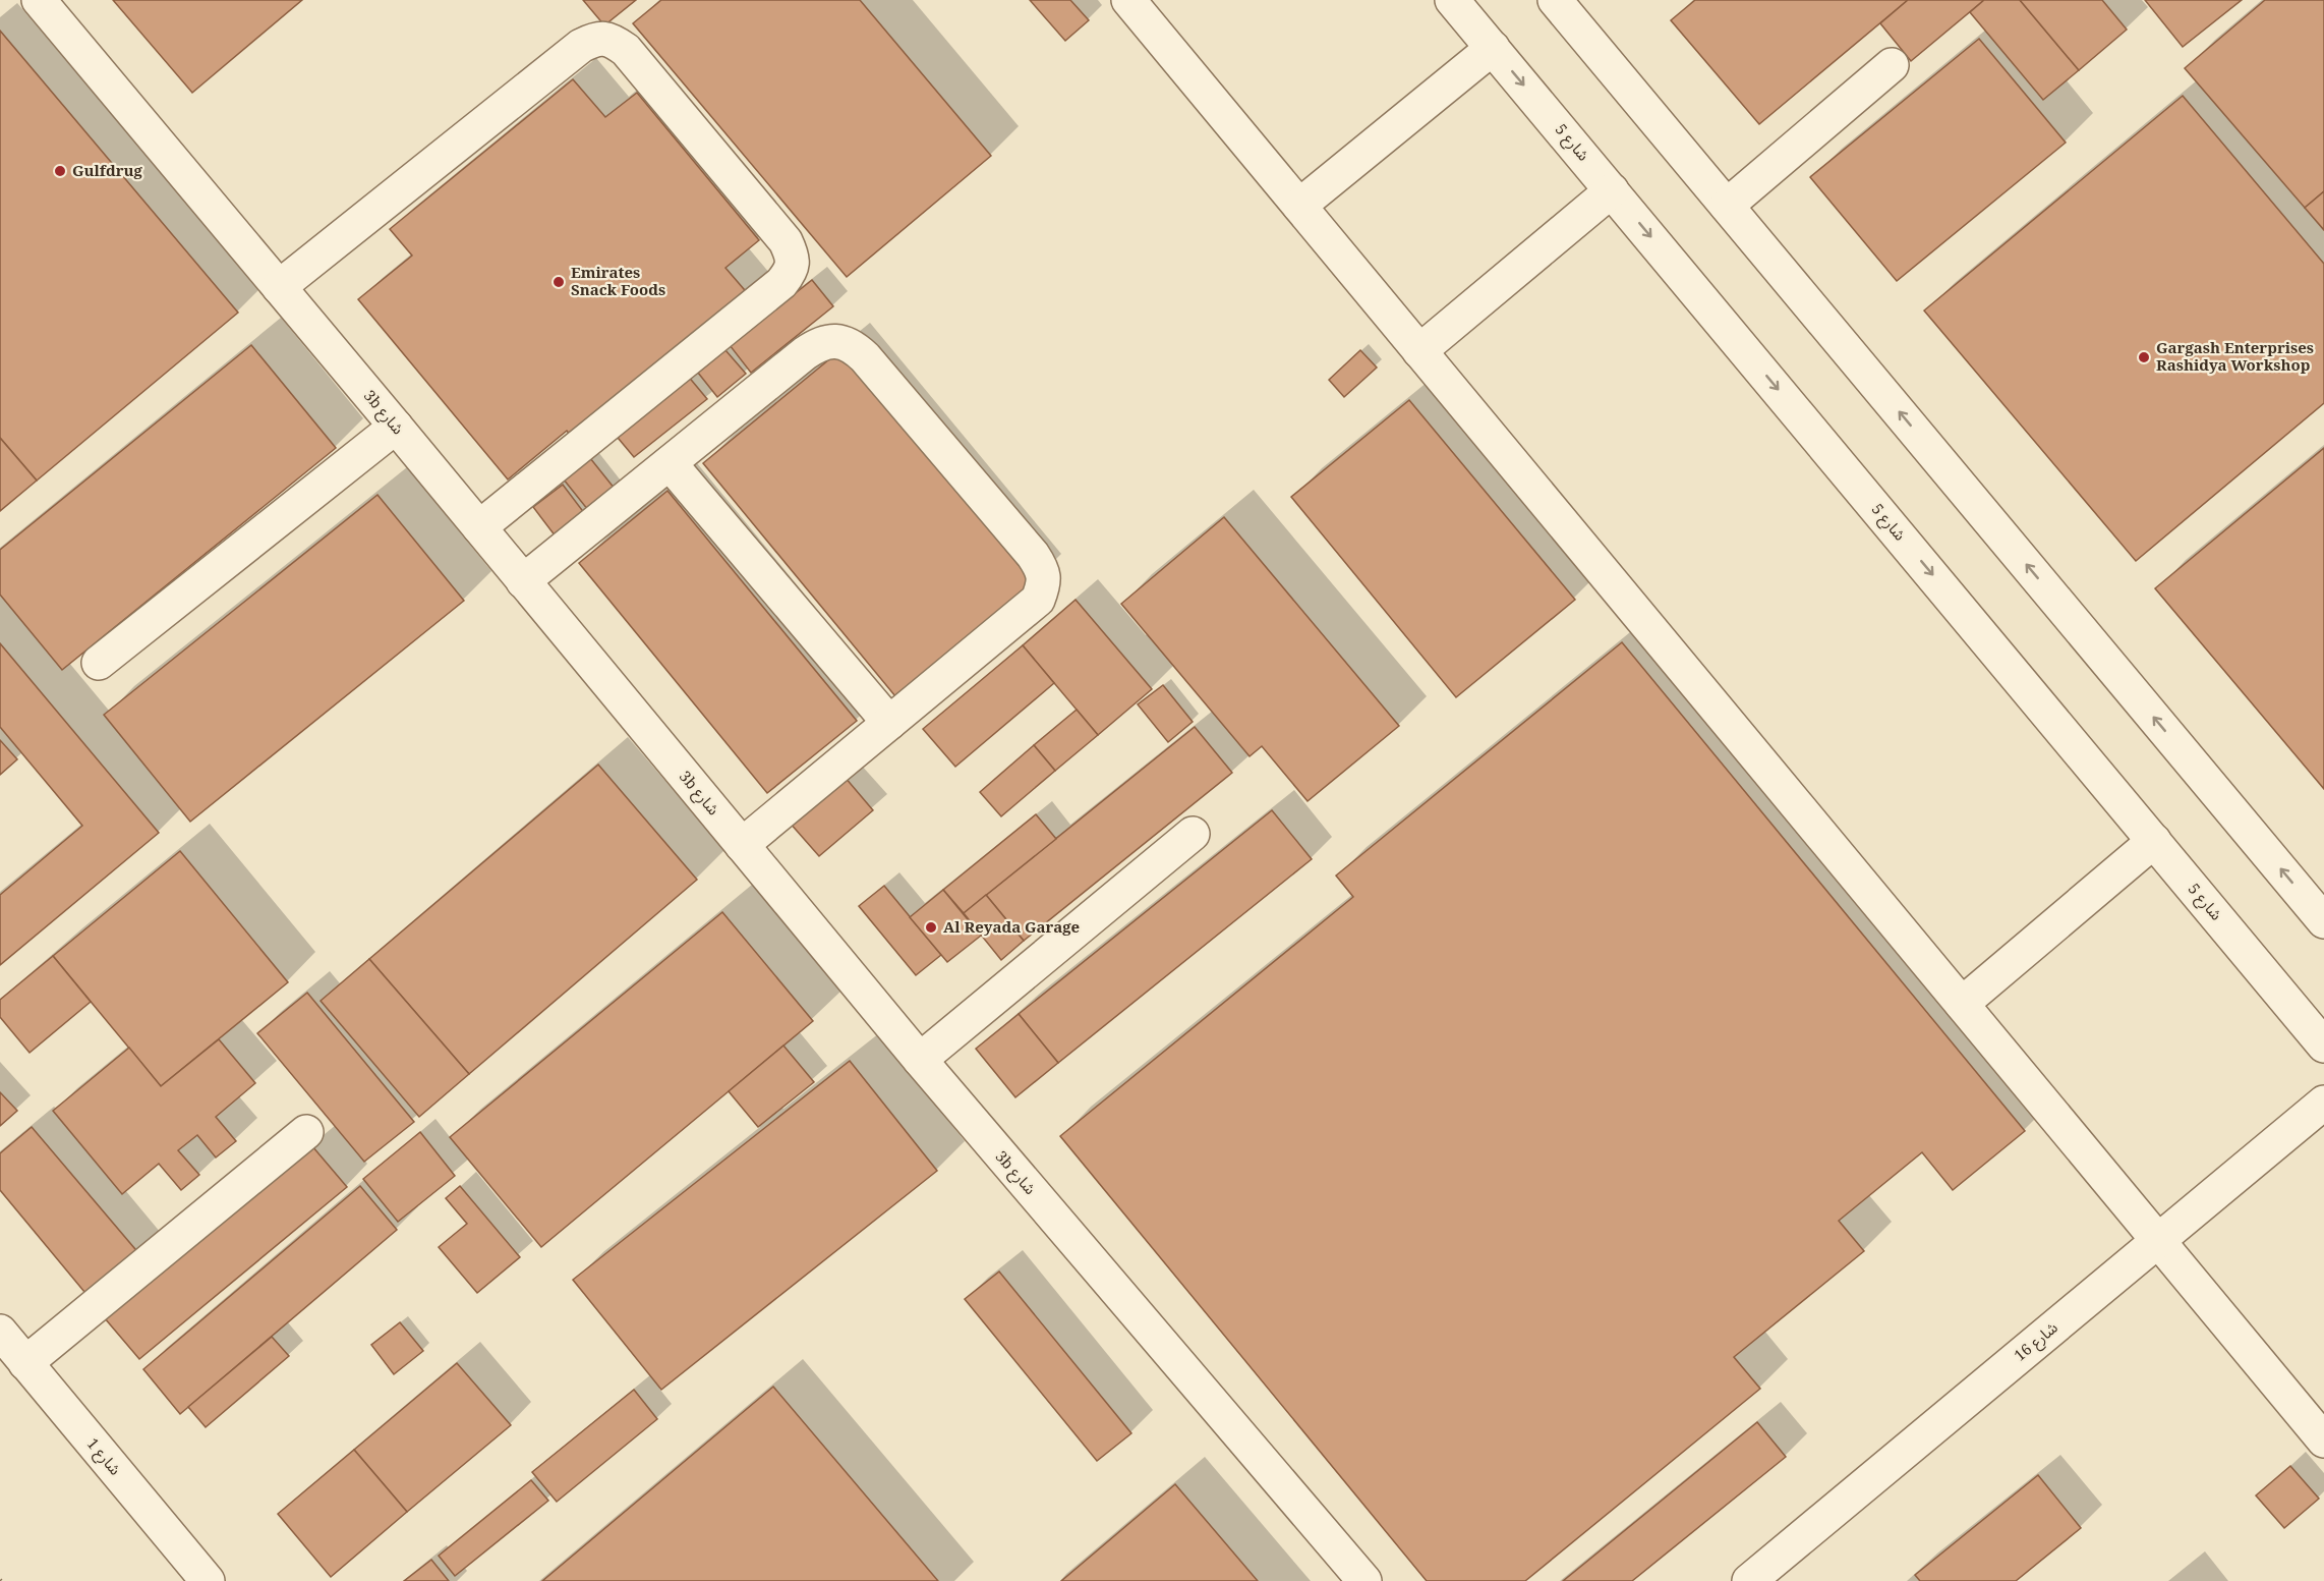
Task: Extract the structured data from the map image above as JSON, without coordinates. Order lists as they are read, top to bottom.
{
  "streets": {
    "street": [
      "شارع 5",
      "3b شارع",
      "شارع 16",
      "شارع 1"
    ]
  },
  "places": [
    "Gulfdrug",
    "Emirates Snack Foods",
    "Gargash Enterprises Rashidya Workshop",
    "Al Reyada Garage"
  ]
}
